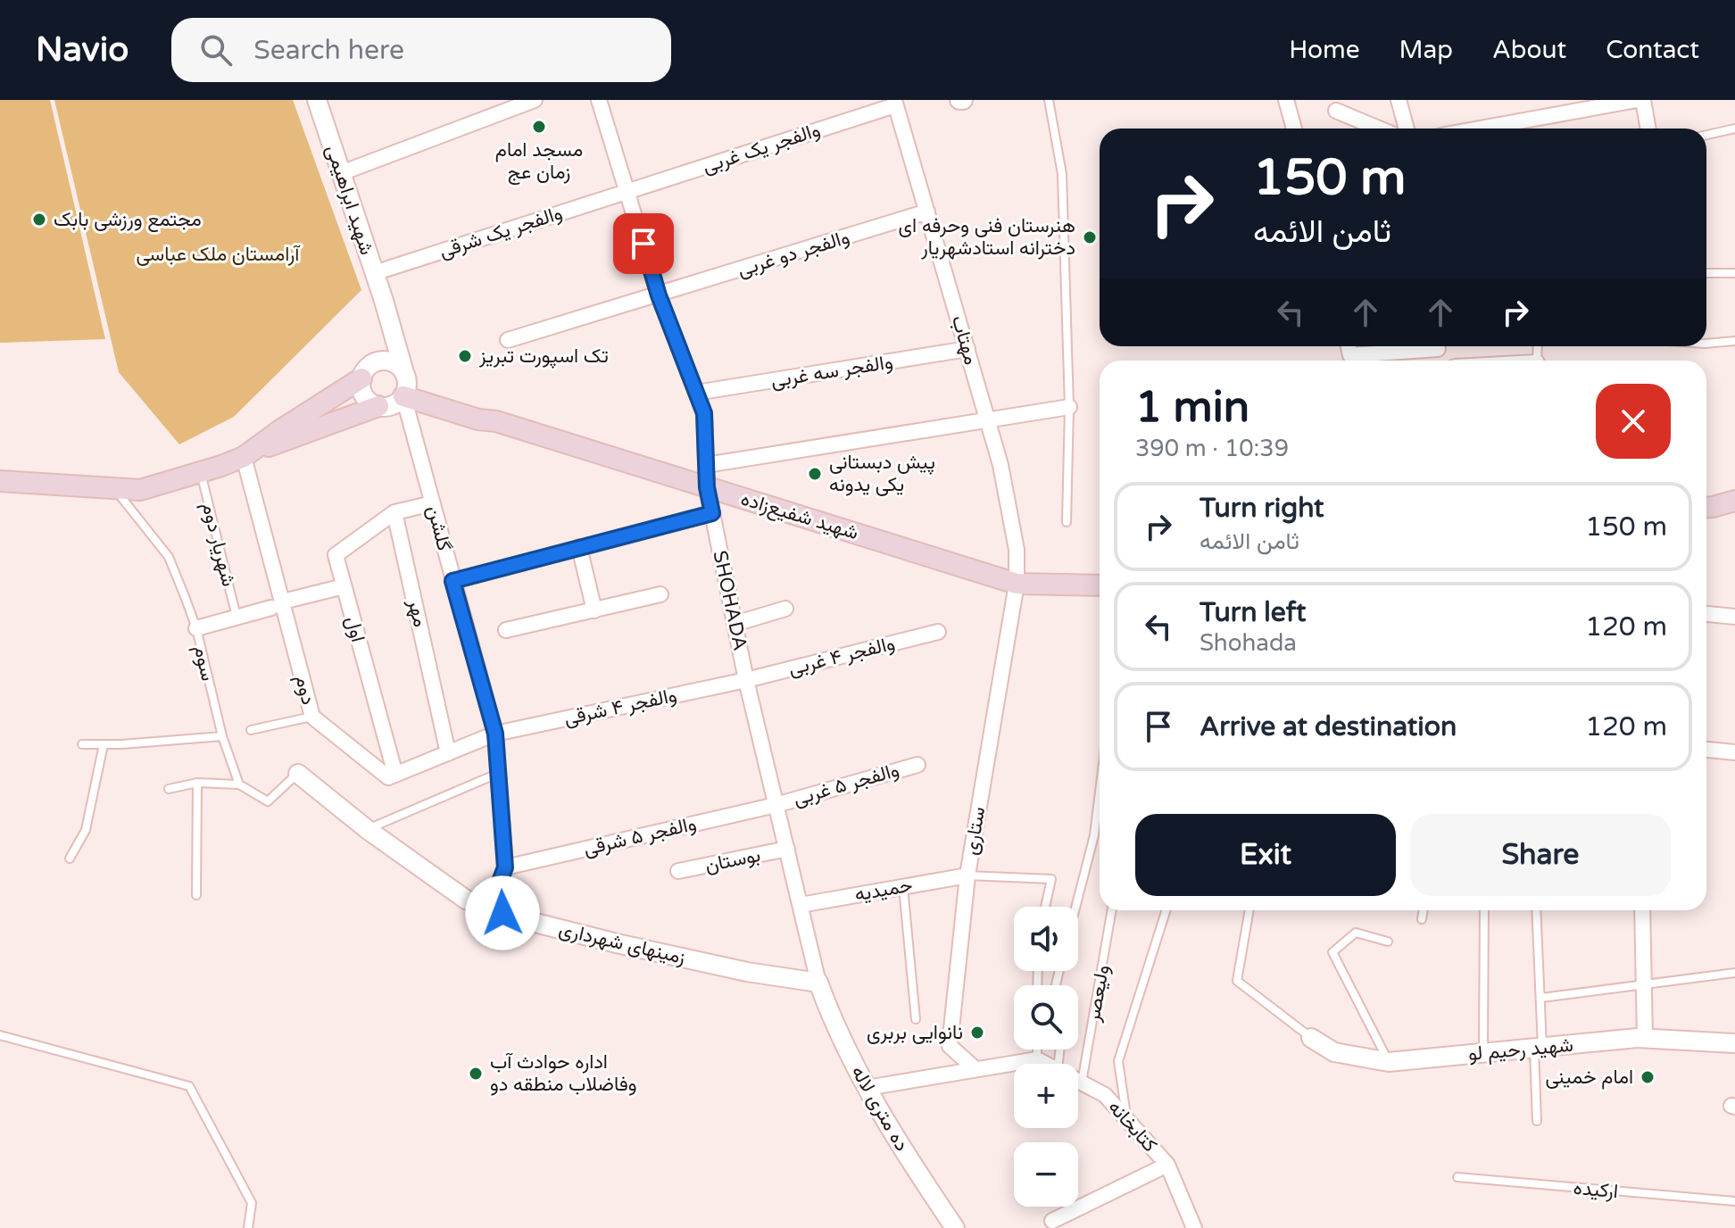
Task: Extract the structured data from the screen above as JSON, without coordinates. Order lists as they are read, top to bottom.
{
  "streets": {
    "main road": ["شهید شفیع‌زاده"],
    "street": [
      "والفجر یک غربی",
      "شهید ابراهیمی",
      "والفجر یک شرقی",
      "والفجر دو غربی",
      "مهتاب",
      "والفجر سه غربی",
      "گلشن",
      "SHOHADA",
      "مهر",
      "اول",
      "والفجر ۴ غربی",
      "دوم",
      "والفجر ۴ شرقی",
      "والفجر ۵ غربی",
      "ستاری",
      "والفجر ۵ شرقی",
      "بوستان",
      "حمیدیه",
      "زمینهای شهرداری",
      "شهید رحیم لو",
      "ده متری لاله",
      "کتابخانه"
    ],
    "lane": [
      "شهریار دوم",
      "سوم",
      "ولیعصر",
      "ارکیده"
    ]
  },
  "crossings": [
    ["والفجر یک غربی", "والفجر یک شرقی"],
    ["والفجر یک غربی", "مهتاب"],
    ["والفجر یک غربی", "SHOHADA"],
    ["شهید ابراهیمی", "والفجر یک شرقی"],
    ["شهید ابراهیمی", "شهید شفیع‌زاده"],
    ["شهید ابراهیمی", "گلشن"],
    ["والفجر یک شرقی", "SHOHADA"],
    ["والفجر دو غربی", "مهتاب"],
    ["والفجر دو غربی", "SHOHADA"],
    ["مهتاب", "والفجر سه غربی"],
    ["مهتاب", "شهید شفیع‌زاده"],
    ["مهتاب", "ستاری"],
    ["والفجر سه غربی", "SHOHADA"],
    ["شهید شفیع‌زاده", "گلشن"],
    ["شهید شفیع‌زاده", "SHOHADA"],
    ["شهید شفیع‌زاده", "ستاری"],
    ["گلشن", "والفجر ۴ شرقی"],
    ["گلشن", "والفجر ۵ شرقی"],
    ["گلشن", "زمینهای شهرداری"],
    ["SHOHADA", "والفجر ۴ غربی"],
    ["SHOHADA", "والفجر ۴ شرقی"],
    ["SHOHADA", "والفجر ۵ غربی"],
    ["SHOHADA", "والفجر ۵ شرقی"],
    ["SHOHADA", "بوستان"],
    ["SHOHADA", "حمیدیه"],
    ["SHOHADA", "زمینهای شهرداری"],
    ["SHOHADA", "ده متری لاله"],
    ["مهر", "اول"],
    ["اول", "دوم"],
    ["والفجر ۴ غربی", "والفجر ۴ شرقی"],
    ["والفجر ۵ غربی", "والفجر ۵ شرقی"],
    ["ستاری", "حمیدیه"],
    ["زمینهای شهرداری", "ده متری لاله"],
    ["ولیعصر", "کتابخانه"]
  ],
  "parks": ["آرامستان ملک عباسی"],
  "places": [
    "مسجد امام زمان عج",
    "مجتمع ورزشی بابک",
    "هنرستان فنی وحرفه ای دخترانه استادشهریار",
    "تک اسپورت تبریز",
    "پیش دبستانی یکی یدونه",
    "نانوایی بربری",
    "اداره حوادث آب وفاضلاب منطقه دو",
    "امام خمینی"
  ],
  "page": {
    "header": "Navio",
    "search": "Search here",
    "nav": [
      "Home",
      "Map",
      "About",
      "Contact"
    ],
    "turn": ["150 m", "ثامن الائمه"],
    "heading": ["1 min", "390 m · 10:39"],
    "list": [
      {
        "name": "Turn right",
        "note": "ثامن الائمه",
        "value": "150 m"
      },
      {
        "name": "Turn left",
        "note": "Shohada",
        "value": "120 m"
      },
      {
        "name": "Arrive at destination",
        "value": "120 m"
      }
    ],
    "buttons": ["Exit", "Share"],
    "map_buttons": ["+", "−"]
  }
}
